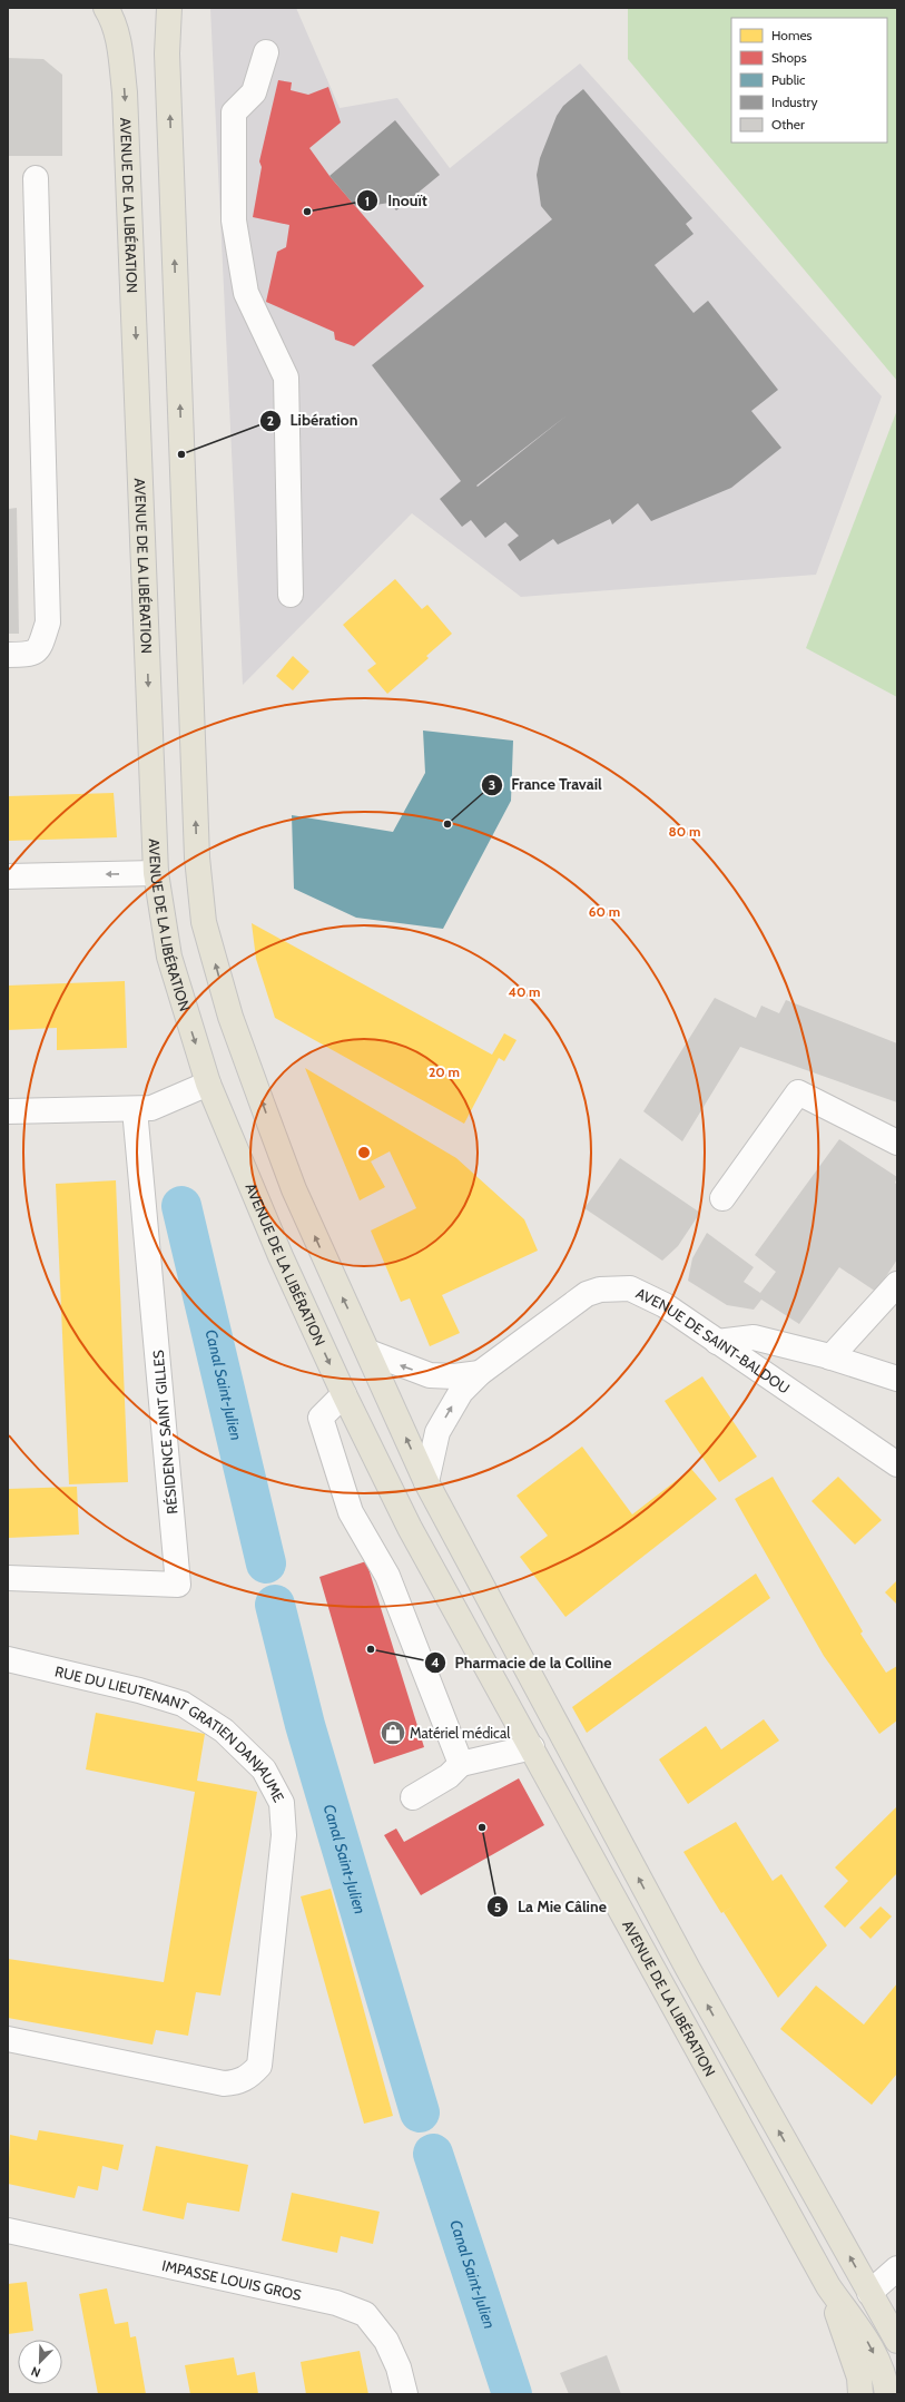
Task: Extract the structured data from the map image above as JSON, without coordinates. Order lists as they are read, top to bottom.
{
  "streets": {
    "main road": ["AVENUE DE LA LIBÉRATION"],
    "street": [
      "AVENUE DE SAINT-BALDOU",
      "RÉSIDENCE SAINT GILLES",
      "RUE DU LIEUTENANT GRATIEN DANJAUME",
      "IMPASSE LOUIS GROS"
    ]
  },
  "crossings": [
    ["AVENUE DE LA LIBÉRATION", "AVENUE DE SAINT-BALDOU"]
  ],
  "water": ["Canal Saint-Julien"],
  "places": {
    "other": [
      "Inouït",
      "Libération",
      "France Travail",
      "Pharmacie de la Colline",
      "La Mie Câline"
    ],
    "shop": ["Matériel médical"]
  },
  "legend": [
    "Homes",
    "Shops",
    "Public",
    "Industry",
    "Other"
  ],
  "north": "bottom left",
  "rings": [
    "80 m",
    "60 m",
    "40 m",
    "20 m"
  ]
}
